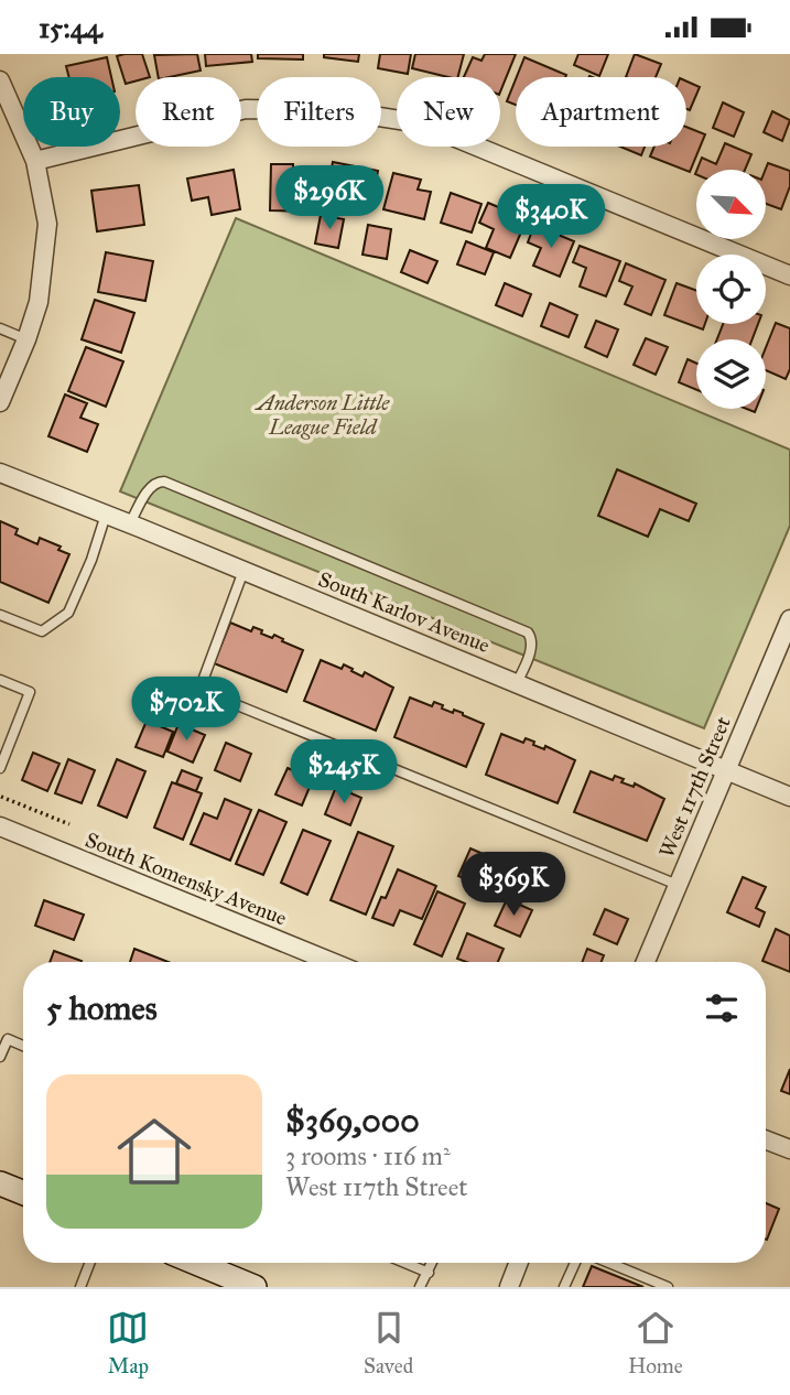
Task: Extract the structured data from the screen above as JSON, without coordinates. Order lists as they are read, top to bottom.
{
  "streets": {
    "street": ["South Karlov Avenue", "West 117th Street", "South Komensky Avenue"]
  },
  "crossings": [
    ["South Karlov Avenue", "West 117th Street"]
  ],
  "parks": ["Anderson Little League Field"],
  "north": "bottom right",
  "page": {
    "status": "15:44",
    "chip": [
      "Buy",
      "Rent",
      "Filters",
      "New",
      "Apartment"
    ],
    "price": [
      "$296K",
      "$340K",
      "$702K",
      "$245K",
      "$369K"
    ],
    "heading": "5 homes",
    "list": [
      {
        "name": "$369,000",
        "note": "3 rooms · 116 m² · West 117th Street"
      }
    ],
    "tabs": ["Map", "Saved", "Home"]
  }
}
